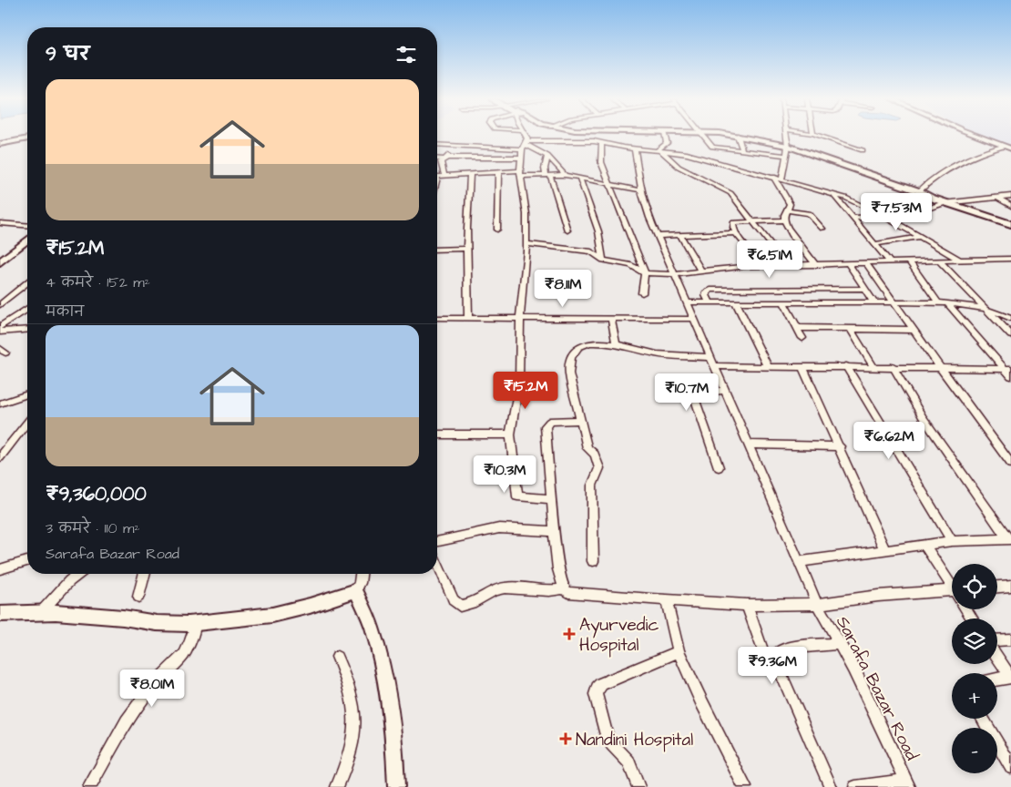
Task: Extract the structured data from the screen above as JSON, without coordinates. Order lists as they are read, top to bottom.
{
  "streets": {
    "street": ["Sarafa Bazar Road"]
  },
  "places": {
    "health": ["Ayurvedic Hospital", "Nandini Hospital"]
  },
  "page": {
    "heading": "9 घर",
    "list": [
      {
        "name": "₹15.2M",
        "note": "4 कमरे · 152 m² · मकान"
      },
      {
        "name": "₹9,360,000",
        "note": "3 कमरे · 110 m² · Sarafa Bazar Road"
      }
    ],
    "price": [
      "₹7.53M",
      "₹6.51M",
      "₹8.11M",
      "₹15.2M",
      "₹10.7M",
      "₹6.62M",
      "₹10.3M",
      "₹9.36M",
      "₹8.01M"
    ],
    "map_buttons": ["+", "−"]
  }
}
